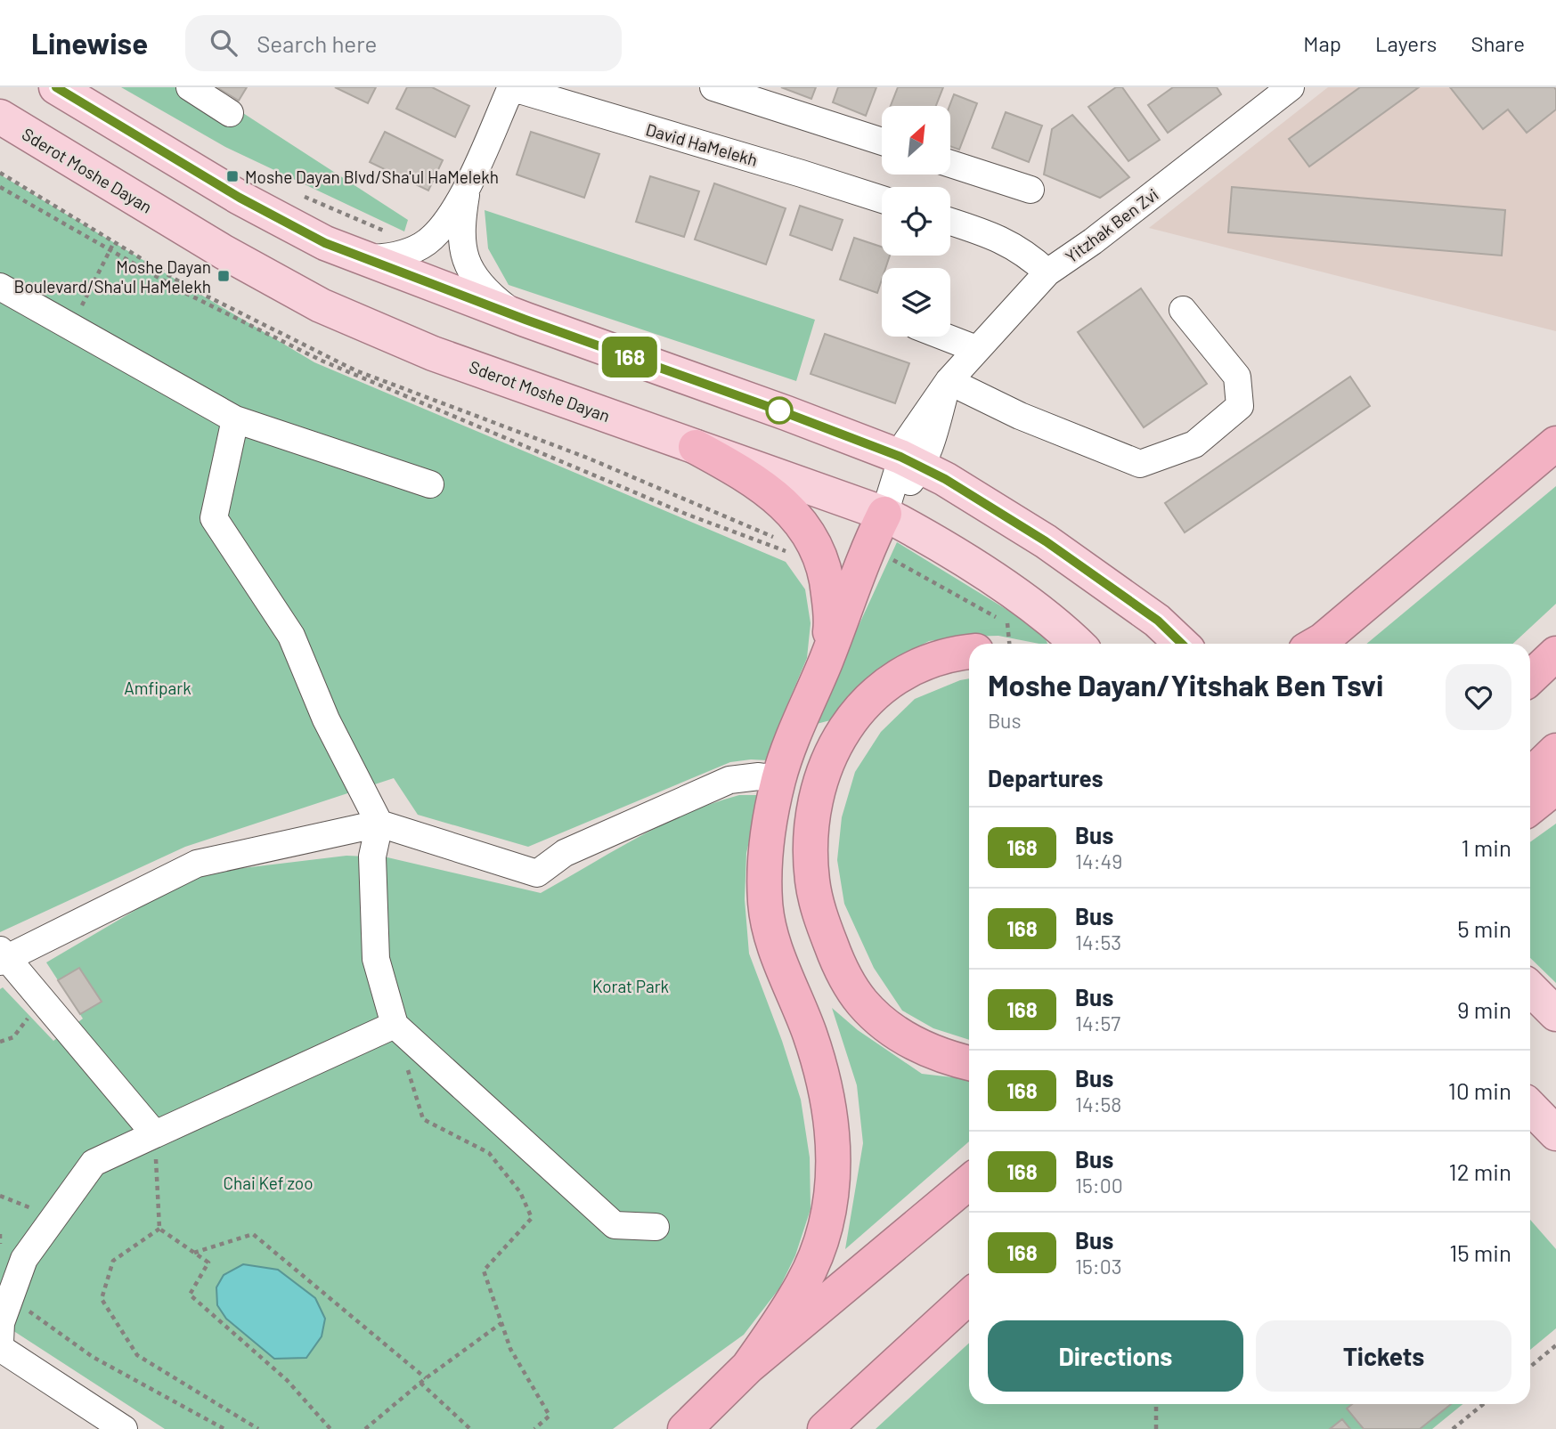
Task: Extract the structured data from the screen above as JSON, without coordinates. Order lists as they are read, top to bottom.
{
  "streets": {
    "main road": ["Sderot Moshe Dayan"],
    "street": ["David HaMelekh", "Yitzhak Ben Zvi"]
  },
  "crossings": [
    ["Sderot Moshe Dayan", "Yitzhak Ben Zvi"]
  ],
  "parks": ["Amfipark", "Korat Park", "Chai Kef zoo"],
  "places": {
    "transit": ["Moshe Dayan Blvd/Sha'ul HaMelekh", "Moshe Dayan Boulevard/Sha'ul HaMelekh"]
  },
  "lines": ["bus line 168"],
  "north": "top right",
  "page": {
    "header": "Linewise",
    "search": "Search here",
    "nav": ["Map", "Layers", "Share"],
    "on_map": "168",
    "heading": [
      ["Moshe Dayan/Yitshak Ben Tsvi", "Bus"],
      "Departures"
    ],
    "list": [
      {
        "mark": "168",
        "name": "Bus",
        "note": "14:49",
        "value": "1 min"
      },
      {
        "mark": "168",
        "name": "Bus",
        "note": "14:53",
        "value": "5 min"
      },
      {
        "mark": "168",
        "name": "Bus",
        "note": "14:57",
        "value": "9 min"
      },
      {
        "mark": "168",
        "name": "Bus",
        "note": "14:58",
        "value": "10 min"
      },
      {
        "mark": "168",
        "name": "Bus",
        "note": "15:00",
        "value": "12 min"
      },
      {
        "mark": "168",
        "name": "Bus",
        "note": "15:03",
        "value": "15 min"
      }
    ],
    "buttons": ["Directions", "Tickets"]
  }
}
